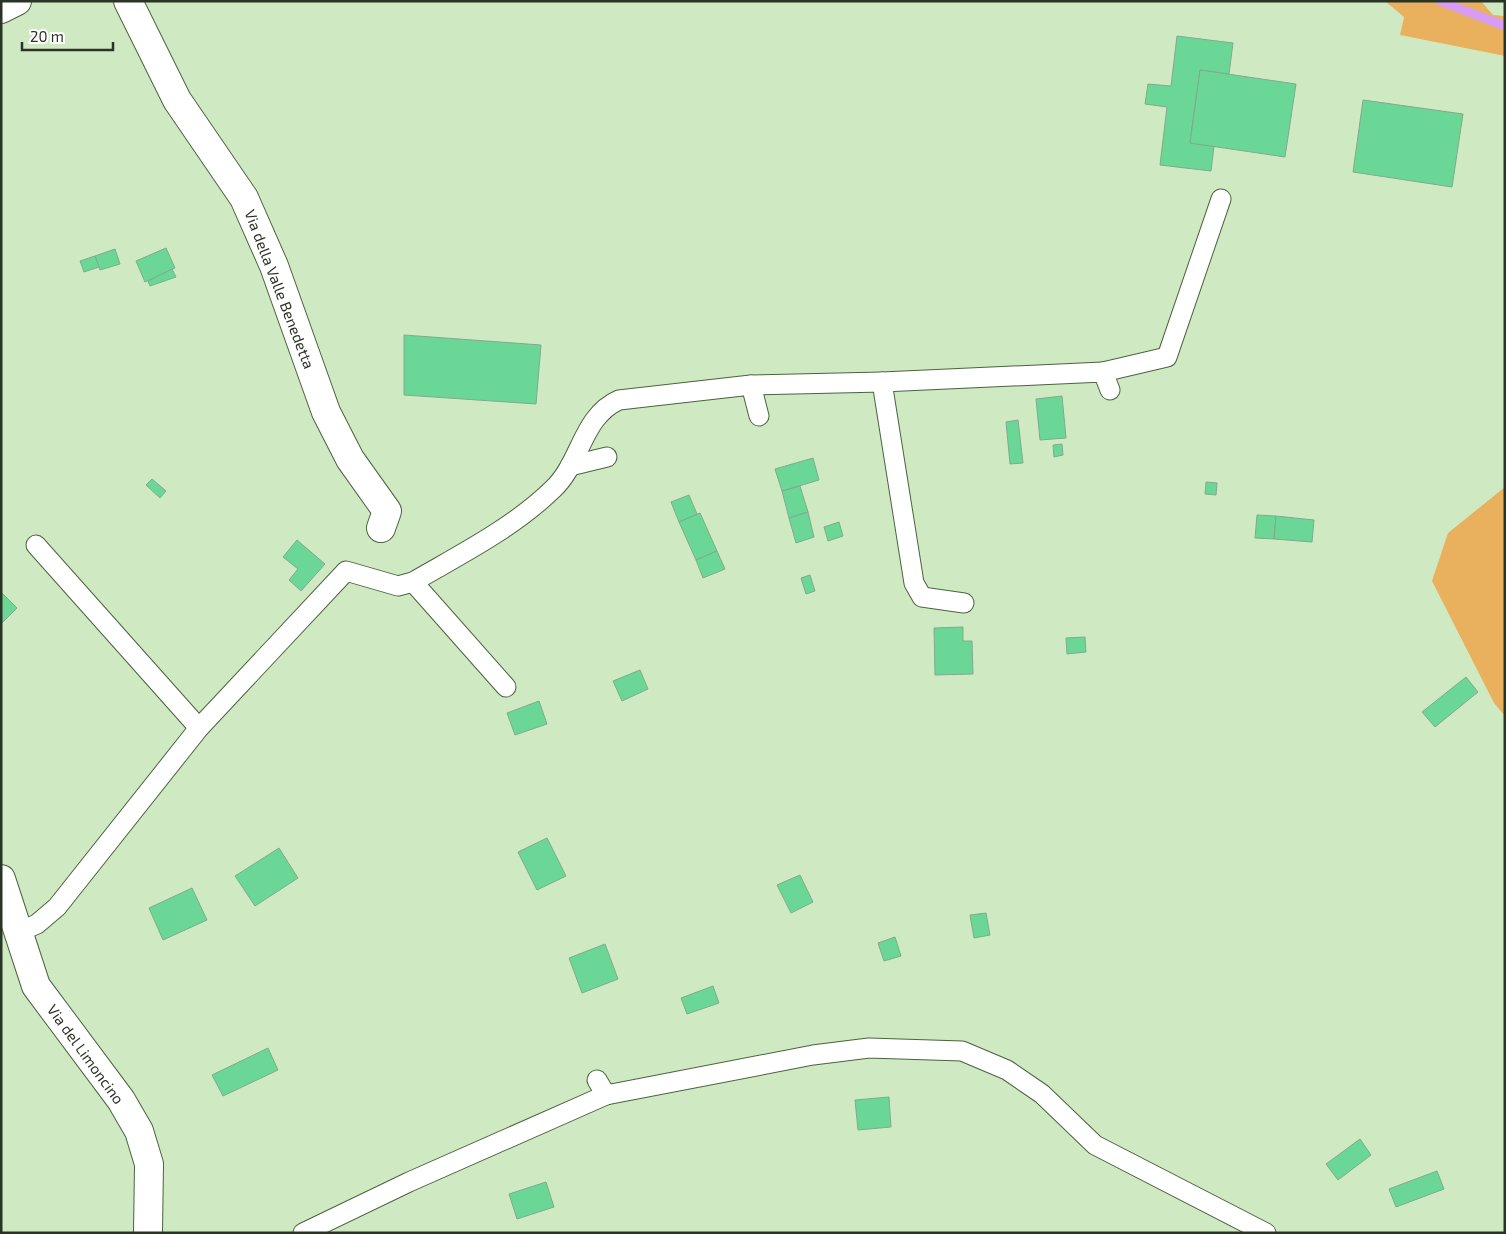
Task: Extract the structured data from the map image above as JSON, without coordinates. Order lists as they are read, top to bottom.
{
  "streets": {
    "street": ["Via della Valle Benedetta", "Via del Limoncino"]
  },
  "scale_bar": "20 m"
}
